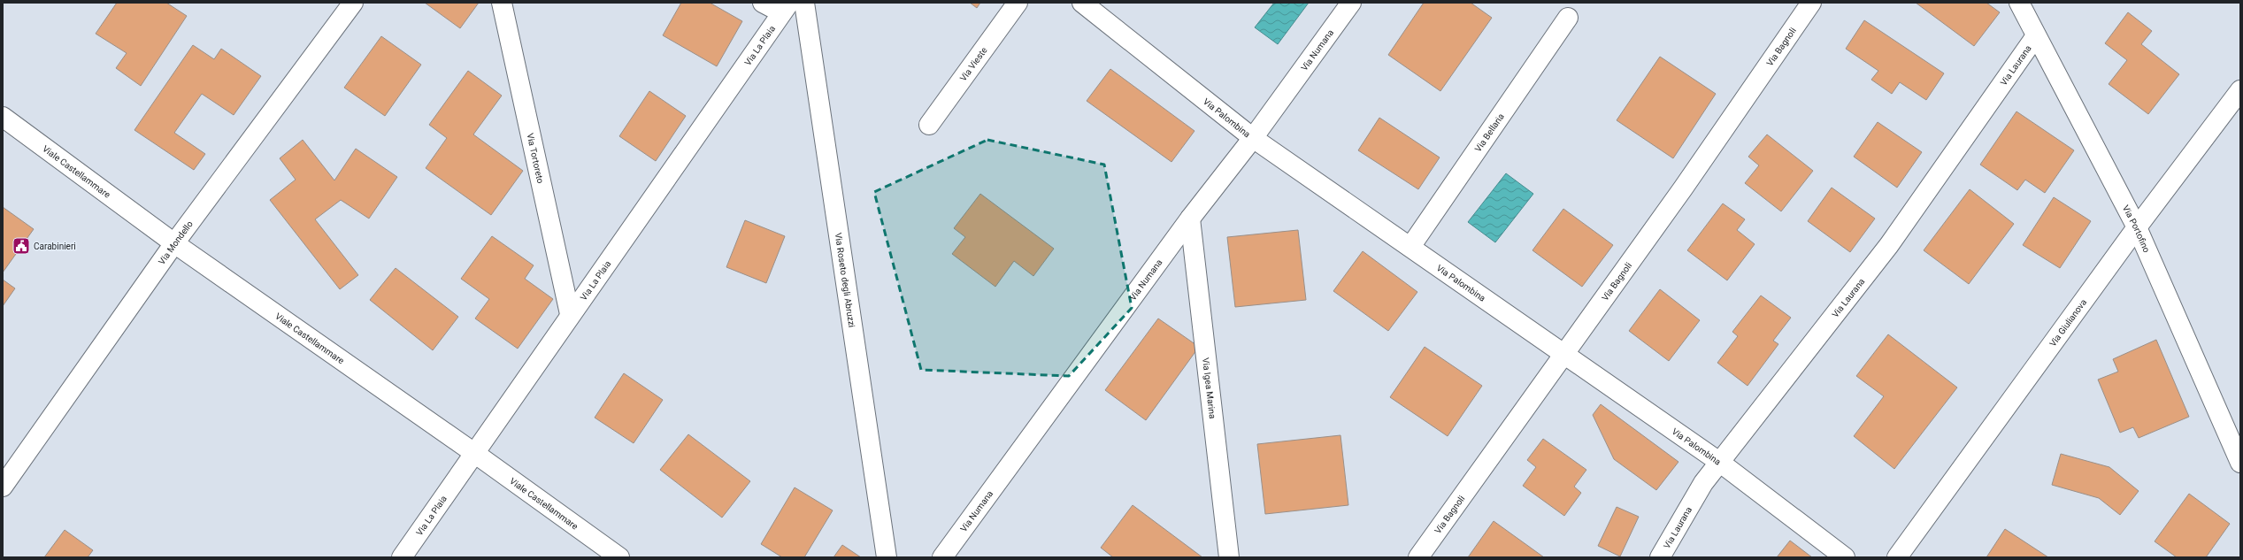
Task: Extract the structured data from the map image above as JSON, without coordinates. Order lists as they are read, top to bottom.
{
  "streets": {
    "street": [
      "Via La Plaia",
      "Via Bagnoli",
      "Via Numana",
      "Via Vieste",
      "Via Laurana",
      "Via Palombina",
      "Via Bellaria",
      "Via Tortoreto",
      "Viale Castellammare",
      "Via Portofino",
      "Via Mondello",
      "Via Roseto degli Abruzzi",
      "Via Giulianova",
      "Via Igea Marina"
    ]
  },
  "crossings": [
    ["Via La Plaia", "Via Tortoreto"],
    ["Via La Plaia", "Viale Castellammare"],
    ["Via Bagnoli", "Via Palombina"],
    ["Via Numana", "Via Palombina"],
    ["Via Numana", "Via Igea Marina"],
    ["Via Laurana", "Via Palombina"],
    ["Via Laurana", "Via Portofino"],
    ["Via Palombina", "Via Bellaria"],
    ["Viale Castellammare", "Via Mondello"],
    ["Via Portofino", "Via Giulianova"]
  ],
  "places": {
    "public building": ["Carabinieri"]
  }
}
